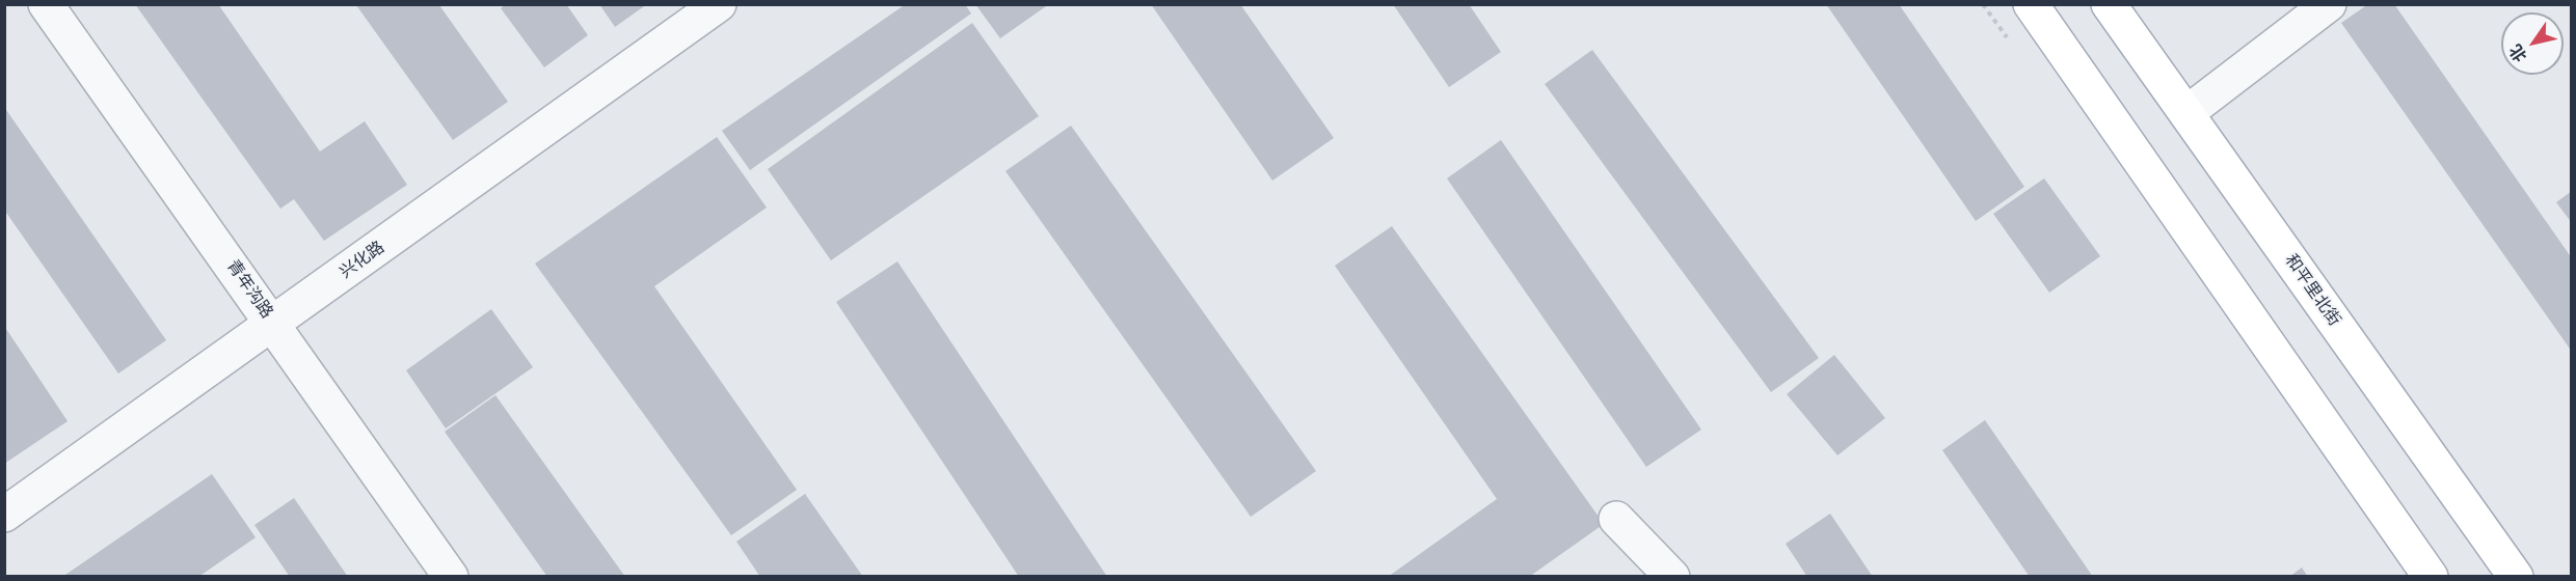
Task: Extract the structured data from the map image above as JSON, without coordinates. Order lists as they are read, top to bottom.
{
  "streets": {
    "main road": ["和平里北街"],
    "street": ["兴化路", "青年沟路"]
  },
  "crossings": [
    ["兴化路", "青年沟路"]
  ],
  "north": "bottom left"
}
